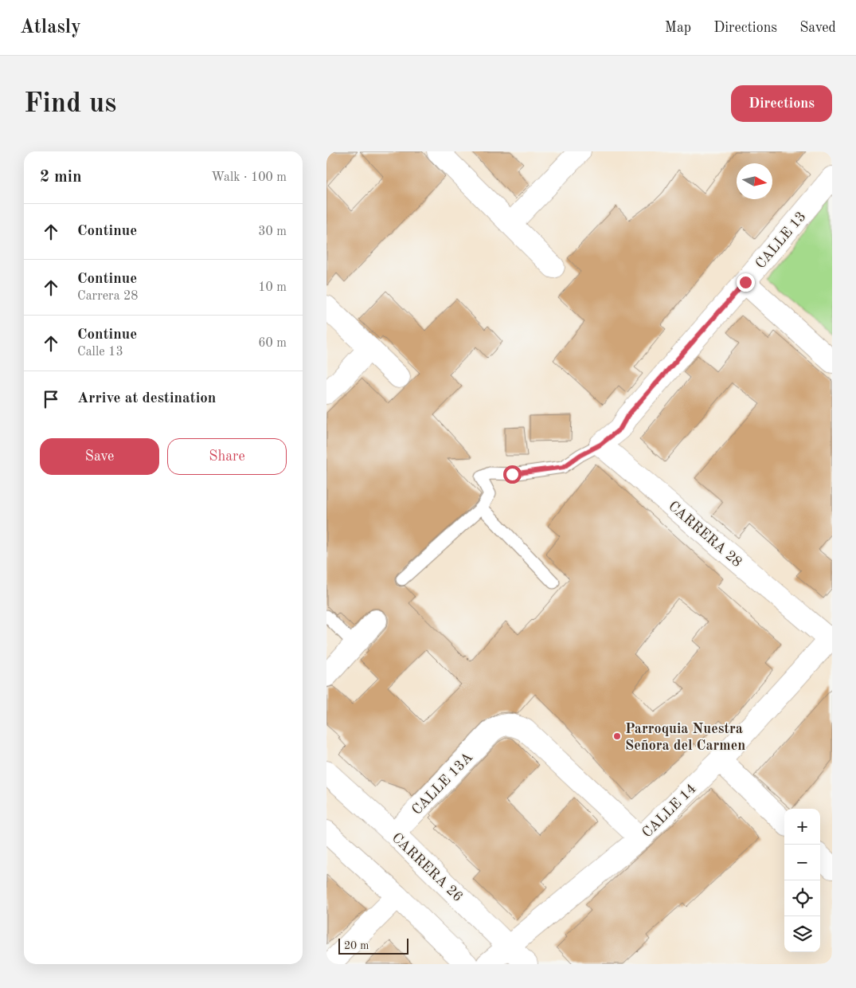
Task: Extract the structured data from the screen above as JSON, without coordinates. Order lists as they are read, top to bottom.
{
  "streets": {
    "street": [
      "CALLE 13",
      "CARRERA 28",
      "CALLE 13A",
      "CALLE 14",
      "CARRERA 26"
    ]
  },
  "crossings": [
    ["CALLE 13", "CARRERA 28"],
    ["CARRERA 28", "CALLE 14"],
    ["CALLE 13A", "CALLE 14"],
    ["CALLE 13A", "CARRERA 26"],
    ["CALLE 14", "CARRERA 26"]
  ],
  "places": ["Parroquia Nuestra Señora del Carmen"],
  "scale_bar": "20 m",
  "north": "right",
  "page": {
    "header": "Atlasly",
    "nav": ["Map", "Directions", "Saved"],
    "buttons": [
      "Directions",
      ["Save", "Share"]
    ],
    "title": "Find us",
    "heading": ["2 min", "Walk · 100 m"],
    "list": [
      ["Continue", "30 m"],
      ["Continue", "Carrera 28", "10 m"],
      ["Continue", "Calle 13", "60 m"],
      "Arrive at destination"
    ],
    "map_buttons": ["+", "−"],
    "scale": "20 m"
  }
}
